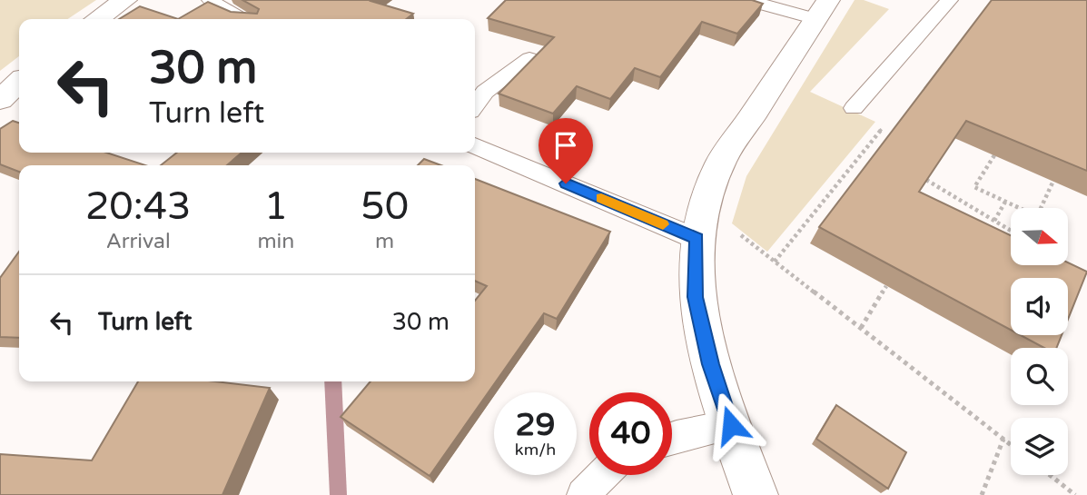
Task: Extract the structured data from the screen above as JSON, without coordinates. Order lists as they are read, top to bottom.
{
  "north": "right",
  "page": {
    "turn": ["30 m", "Turn left"],
    "eta": [
      "20:43",
      "Arrival",
      "1",
      "min",
      "50",
      "m"
    ],
    "list": [
      {
        "name": "Turn left",
        "value": "30 m"
      }
    ],
    "speed": "29 km/h",
    "limit": "40"
  }
}
